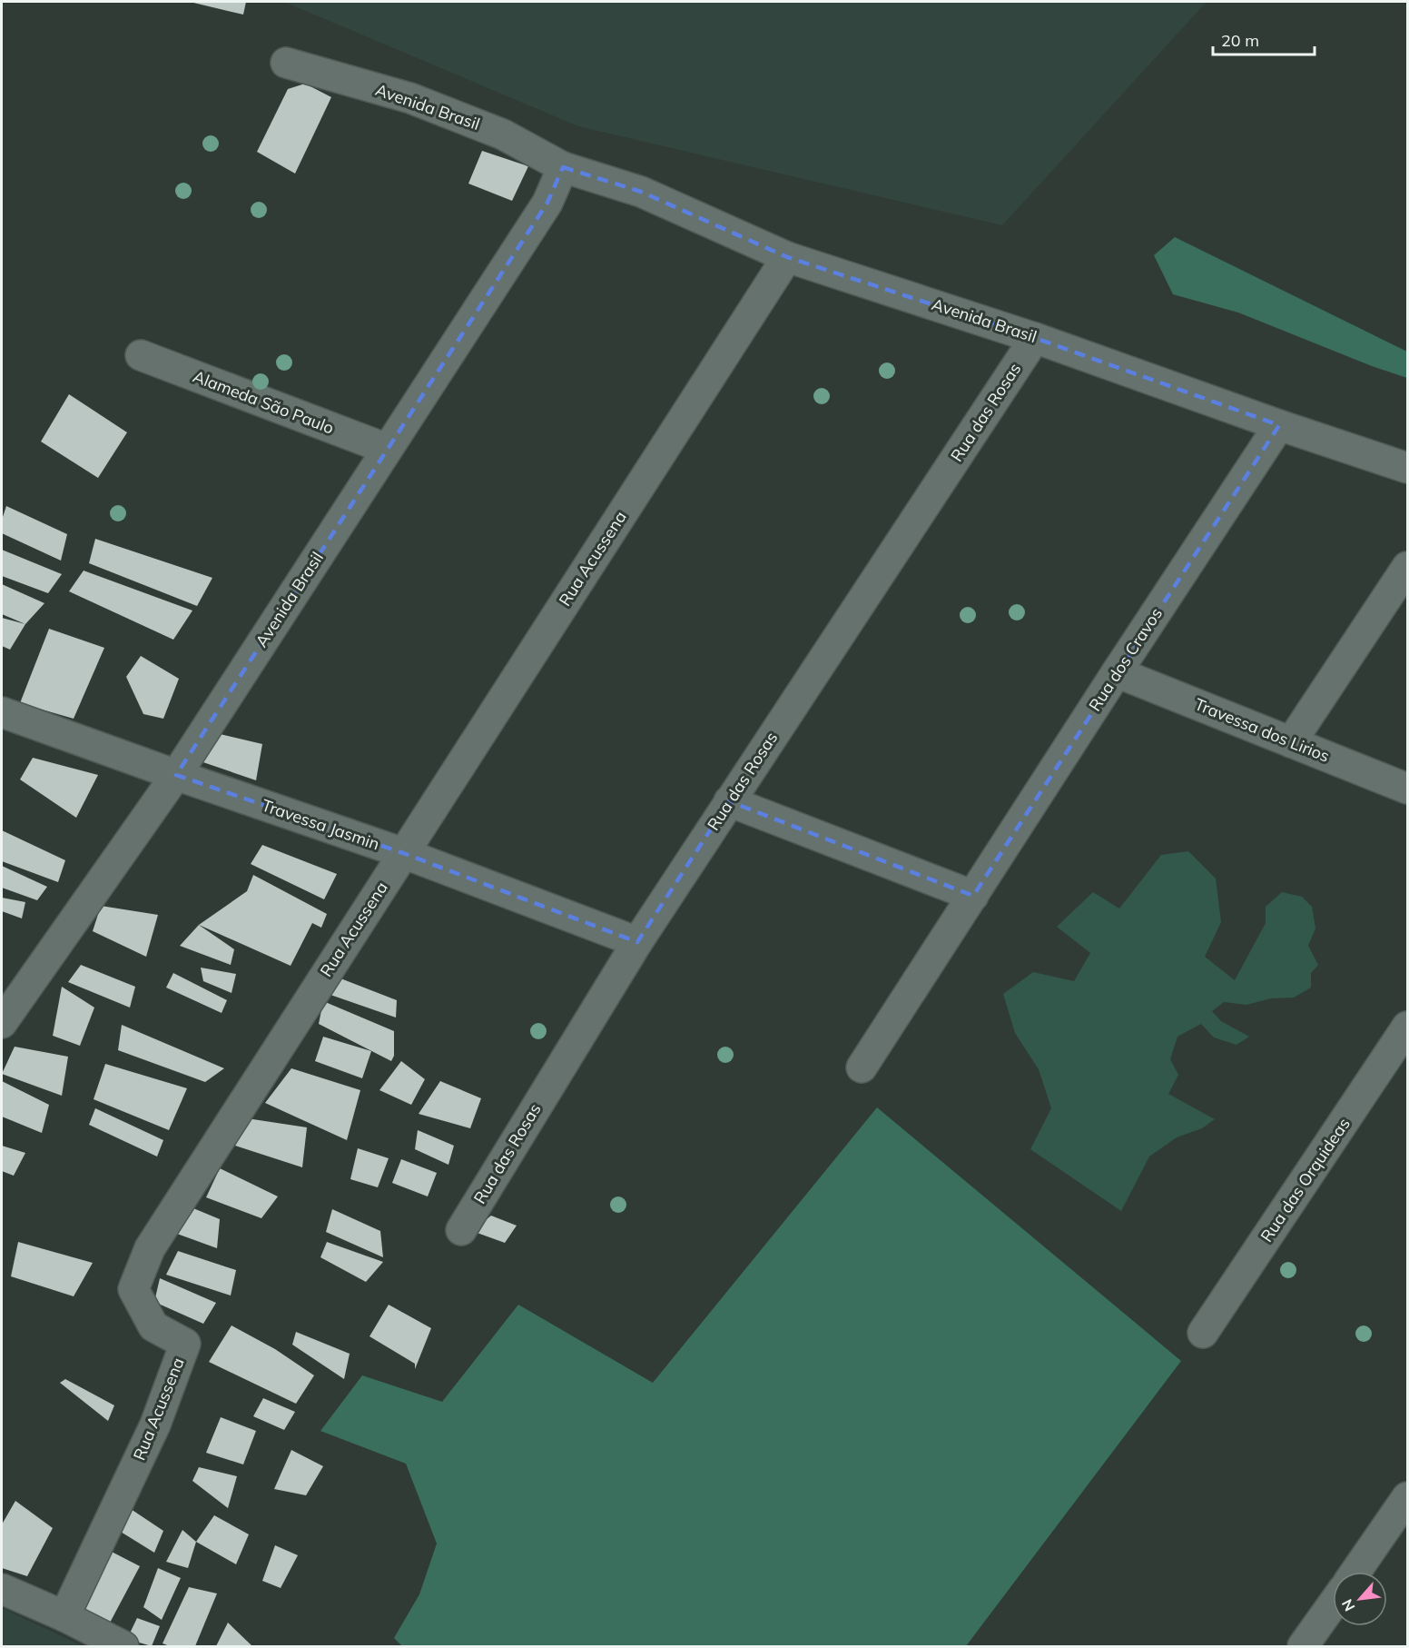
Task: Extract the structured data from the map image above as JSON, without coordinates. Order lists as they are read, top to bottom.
{
  "streets": {
    "street": [
      "Avenida Brasil",
      "Alameda São Paulo",
      "Rua das Rosas",
      "Rua Acussena",
      "Rua dos Cravos",
      "Travessa dos Lirios",
      "Travessa Jasmin",
      "Rua das Orquideas"
    ]
  },
  "crossings": [
    ["Avenida Brasil", "Alameda São Paulo"],
    ["Avenida Brasil", "Rua das Rosas"],
    ["Avenida Brasil", "Rua Acussena"],
    ["Avenida Brasil", "Rua dos Cravos"],
    ["Avenida Brasil", "Travessa Jasmin"],
    ["Rua das Rosas", "Travessa Jasmin"],
    ["Rua Acussena", "Travessa Jasmin"],
    ["Rua dos Cravos", "Travessa dos Lirios"]
  ],
  "scale_bar": "20 m",
  "north": "bottom left"
}
